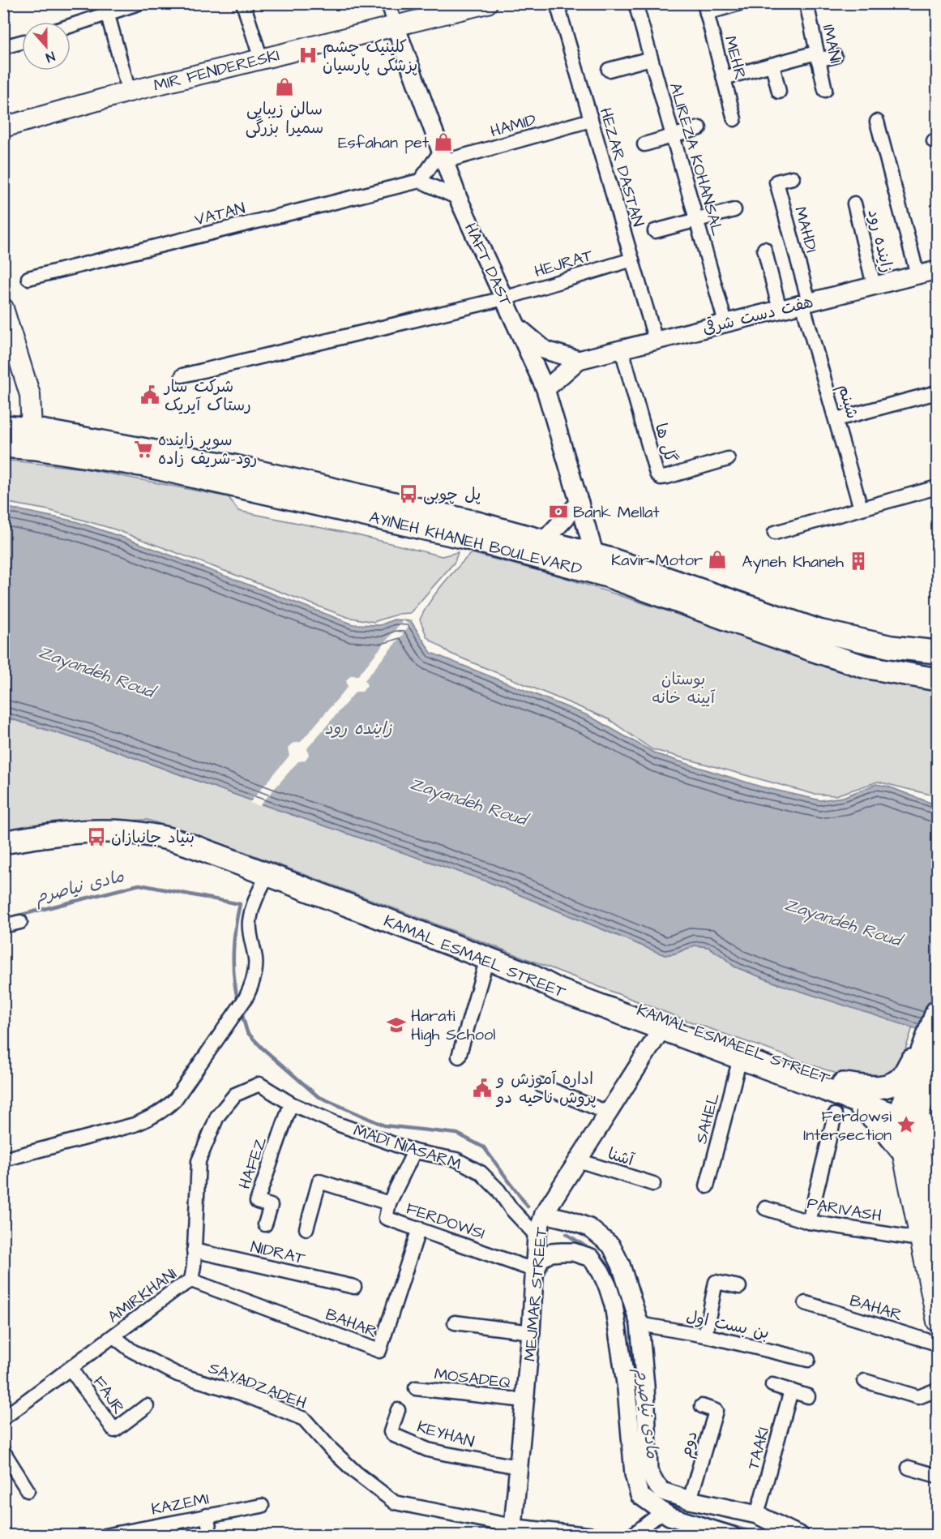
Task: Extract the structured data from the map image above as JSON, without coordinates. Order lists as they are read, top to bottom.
{
  "streets": {
    "main road": [
      "MIR FENDERESKI",
      "AYINEH KHANEH BOULEVARD",
      "KAMAL ESMAEL STREET",
      "KAMAL ESMAEEL STREET"
    ],
    "street": [
      "IMANI",
      "MEHR",
      "HAMID",
      "ALIREZA KOHANSAL",
      "HEZAR DASTAN",
      "VATAN",
      "MAHDI",
      "زاینده رود",
      "HEJRAT",
      "HAFT DAST",
      "هفت دست شرقی",
      "شبنم",
      "گل ها",
      "SAHEL",
      "MADI NIASARM",
      "آشنا",
      "HAFEZ",
      "PARIVASH",
      "FERDOWSI",
      "NIDRAT",
      "MEJMAR STREET",
      "AMIRKHANI",
      "BAHAR",
      "بن بست اول",
      "MOSADEQ",
      "SAYADZADEH",
      "FAJR",
      "KEYHAN",
      "دوم",
      "TAAKI",
      "KAZEMI"
    ]
  },
  "crossings": [
    ["MIR FENDERESKI", "HAFT DAST"],
    ["HAMID", "HEZAR DASTAN"],
    ["HAMID", "HAFT DAST"],
    ["ALIREZA KOHANSAL", "هفت دست شرقی"],
    ["HEZAR DASTAN", "HEJRAT"],
    ["HEZAR DASTAN", "هفت دست شرقی"],
    ["MAHDI", "هفت دست شرقی"],
    ["MAHDI", "شبنم"],
    ["زاینده رود", "هفت دست شرقی"],
    ["HEJRAT", "HAFT DAST"],
    ["HAFT DAST", "AYINEH KHANEH BOULEVARD"],
    ["هفت دست شرقی", "شبنم"],
    ["هفت دست شرقی", "گل ها"],
    ["KAMAL ESMAEL STREET", "KAMAL ESMAEEL STREET"],
    ["KAMAL ESMAEL STREET", "SAHEL"],
    ["KAMAL ESMAEL STREET", "MEJMAR STREET"],
    ["MADI NIASARM", "HAFEZ"],
    ["MADI NIASARM", "FERDOWSI"],
    ["MADI NIASARM", "MEJMAR STREET"],
    ["MADI NIASARM", "AMIRKHANI"],
    ["آشنا", "MEJMAR STREET"],
    ["FERDOWSI", "MEJMAR STREET"],
    ["FERDOWSI", "BAHAR"],
    ["NIDRAT", "AMIRKHANI"],
    ["MEJMAR STREET", "MOSADEQ"],
    ["MEJMAR STREET", "SAYADZADEH"],
    ["MEJMAR STREET", "KEYHAN"],
    ["AMIRKHANI", "BAHAR"],
    ["AMIRKHANI", "SAYADZADEH"],
    ["AMIRKHANI", "FAJR"]
  ],
  "water": ["Zayandeh Roud", "زاینده رود", "مادی نیاصرم"],
  "parks": ["بوستان آیینه خانه"],
  "places": {
    "hospital": ["کلینیک چشم پزشکی پارسیان"],
    "shop": ["سالن زیبایی سمیرا بزرگی", "Esfahan pet", "Kavir Motor"],
    "public building": ["شرکت سار رستاک آیریک", "اداره آموزش و پروش ناحیه دو"],
    "supermarket": ["سوپر زاینده رود-شریف زاده"],
    "bus stop": ["پل چوبی", "بنیاد جانبازان"],
    "bank": ["Bank Mellat"],
    "building": ["Ayneh Khaneh"],
    "school or university": ["Harati High School"],
    "place": ["Ferdowsi Intersection"]
  },
  "north": "bottom"
}
